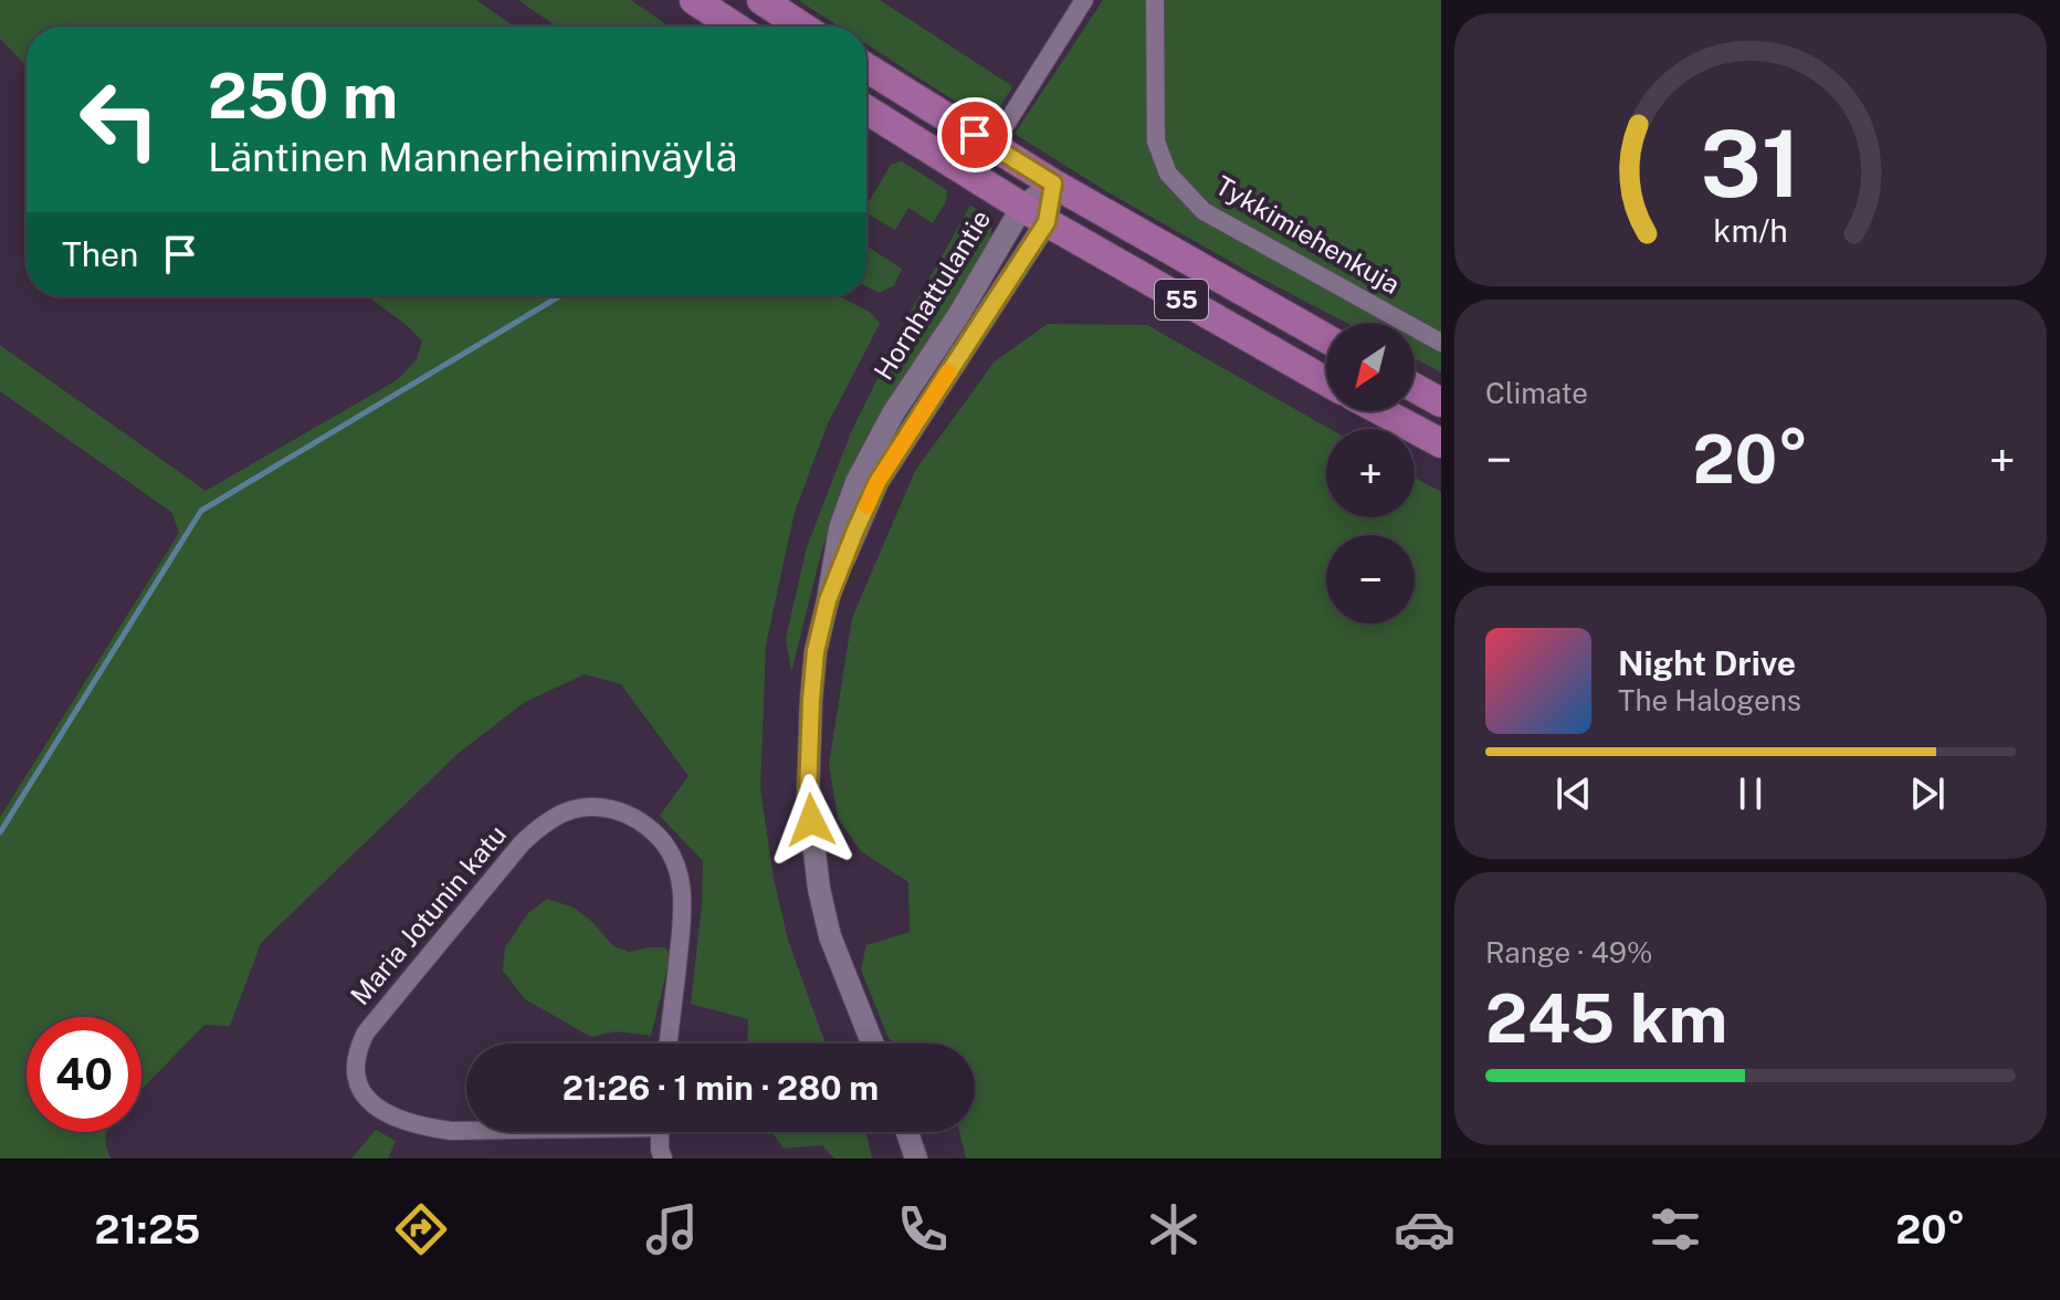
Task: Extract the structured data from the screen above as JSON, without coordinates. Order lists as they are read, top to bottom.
{
  "streets": {
    "main road": ["55"],
    "street": ["Tykkimiehenkuja", "Hornhattulantie", "Maria Jotunin katu"]
  },
  "crossings": [
    ["Hornhattulantie", "55"]
  ],
  "north": "bottom left",
  "page": {
    "turn": ["250 m", "Läntinen Mannerheiminväylä"],
    "then": "Then",
    "tile": [
      "Climate",
      ["Range · 49%", "245 km"]
    ],
    "map_buttons": ["+", "−"],
    "heat": ["−", "20°", "+"],
    "song": ["Night Drive", "The Halogens"],
    "limit": "40",
    "trip": "21:26 · 1 min · 280 m",
    "tabs": ["21:25", "20°"],
    "gauge": ["31", "km/h"]
  }
}
